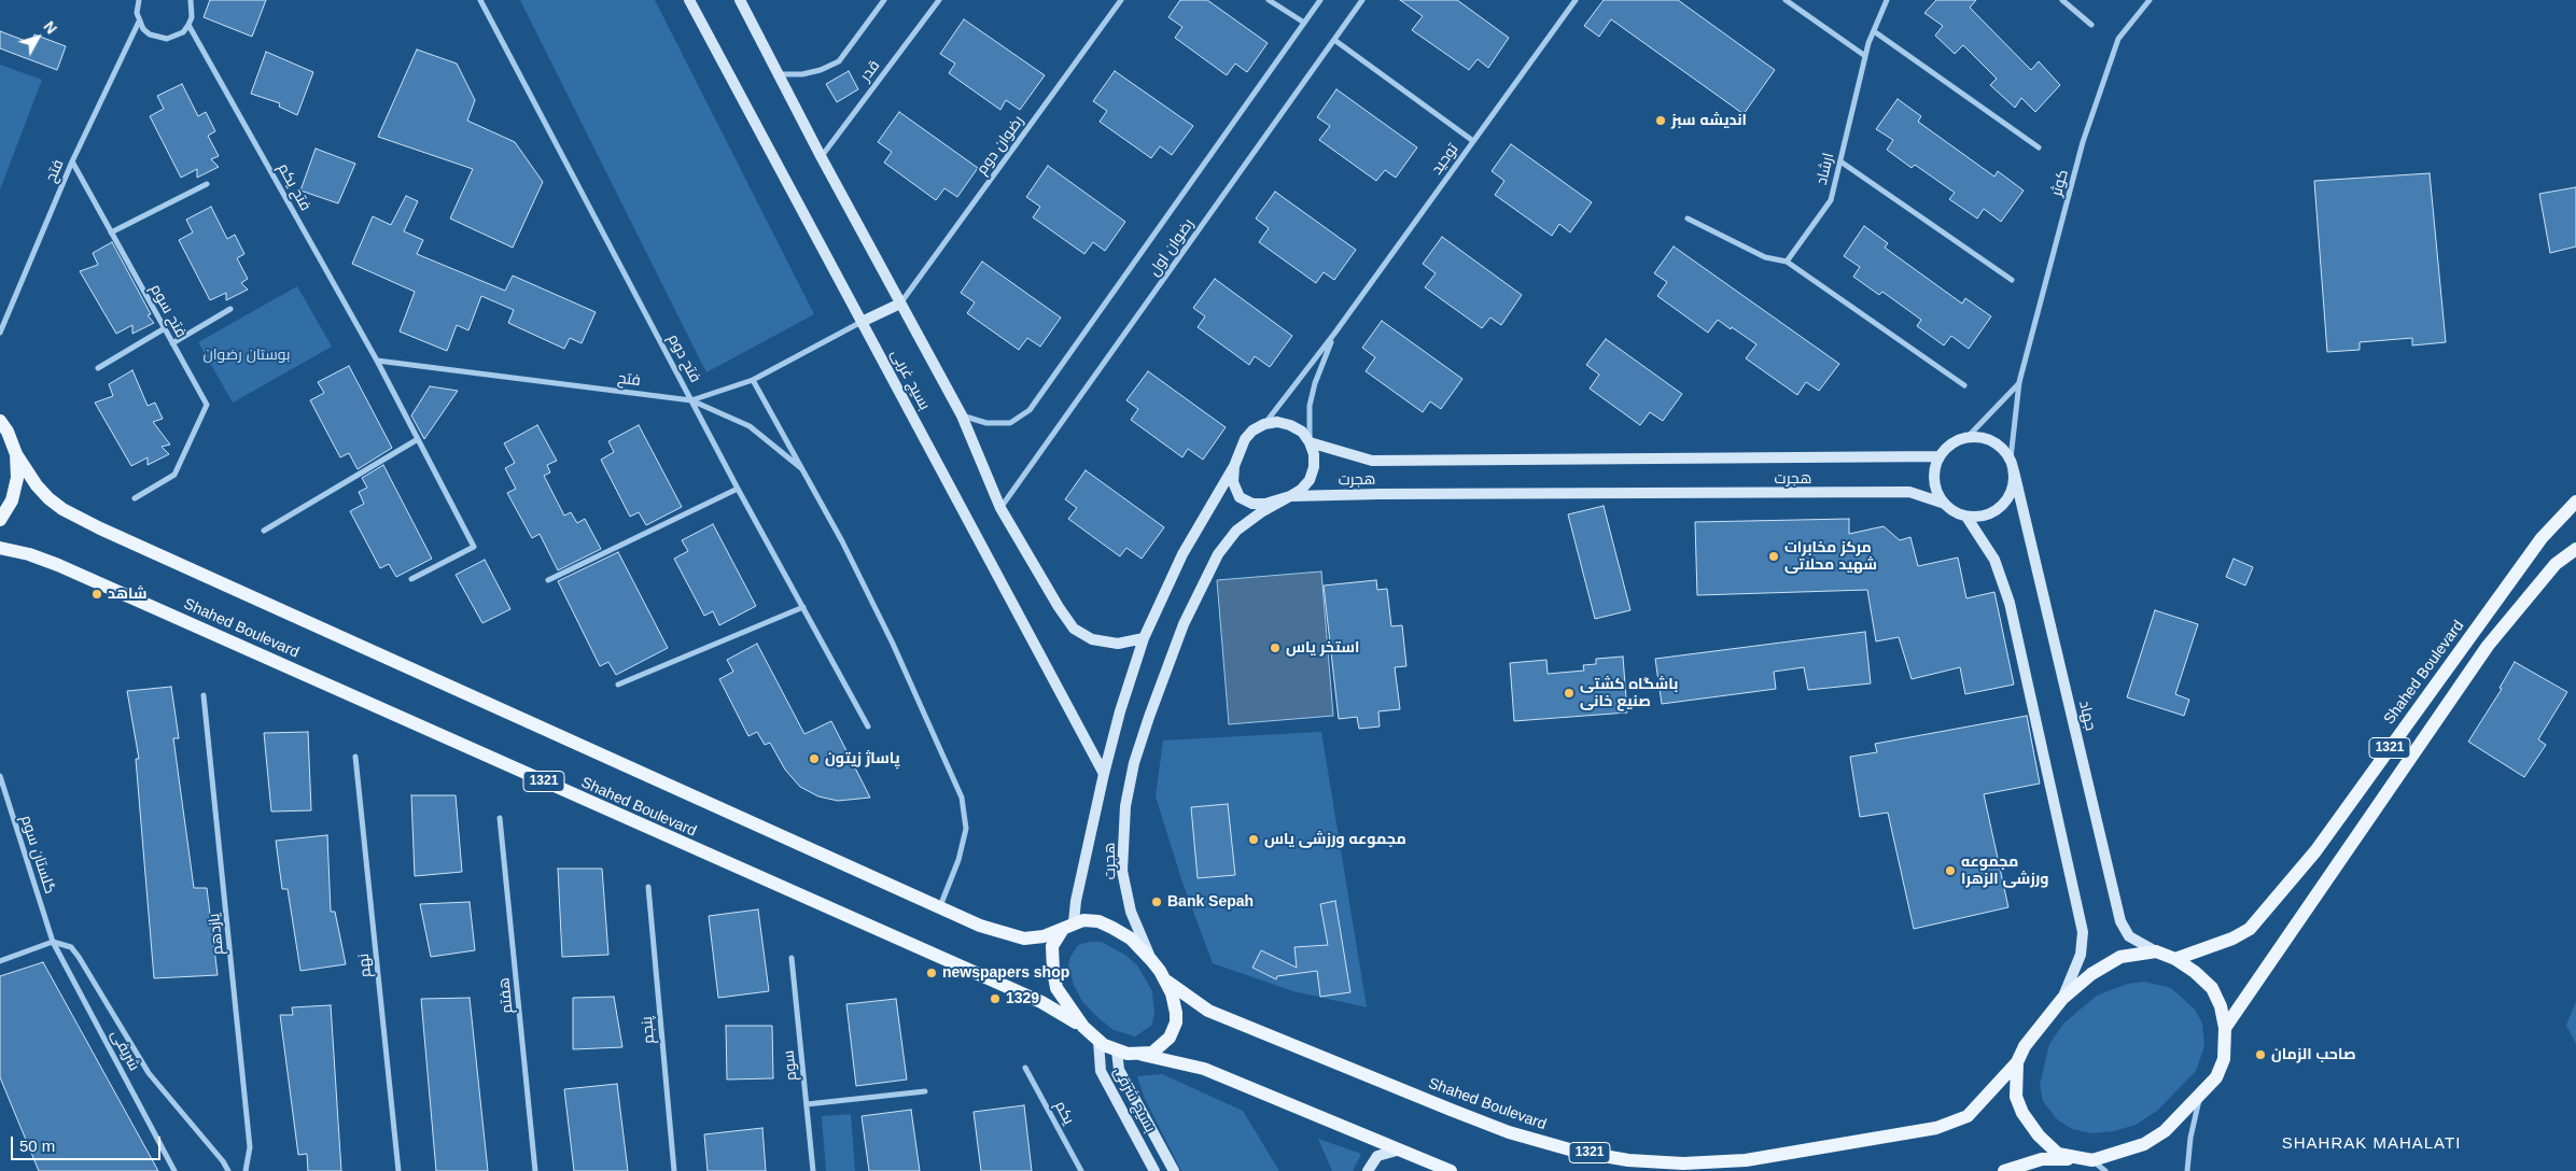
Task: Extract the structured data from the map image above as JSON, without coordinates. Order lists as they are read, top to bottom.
{
  "streets": {
    "main road": [
      "بسیج غربی",
      "هجرت",
      "Shahed Boulevard",
      "جهاد",
      "1321",
      "بسیج شرقی"
    ],
    "street": [
      "قدر",
      "رضوان دوم",
      "توحید",
      "ارشاد",
      "فتح",
      "کوثر",
      "فتح یکم",
      "رضوان اول",
      "فتح سوم",
      "فتح دوم",
      "گلستان سوم",
      "یازدهم",
      "نهم",
      "هفتم",
      "پنجم",
      "شریفی",
      "سوم",
      "یکم"
    ]
  },
  "crossings": [
    ["قدر", "بسیج غربی"],
    ["رضوان دوم", "بسیج غربی"],
    ["فتح", "فتح یکم"],
    ["فتح", "فتح سوم"],
    ["فتح", "فتح دوم"],
    ["فتح", "بسیج غربی"],
    ["کوثر", "هجرت"],
    ["کوثر", "جهاد"],
    ["رضوان اول", "بسیج غربی"],
    ["بسیج غربی", "هجرت"],
    ["هجرت", "Shahed Boulevard"],
    ["هجرت", "جهاد"],
    ["هجرت", "بسیج شرقی"],
    ["Shahed Boulevard", "بسیج شرقی"],
    ["گلستان سوم", "شریفی"]
  ],
  "districts": ["SHAHRAK MAHALATI"],
  "parks": ["بوستان رضوان"],
  "places": [
    "اندیشه سبز",
    "مرکز مخابرات شهید محلاتی",
    "شاهد",
    "استخر یاس",
    "باشگاه کشتی صنیع خانی",
    "پاساژ زیتون",
    "مجموعه ورزشی یاس",
    "مجموعه ورزشی الزهرا",
    "Bank Sepah",
    "newspapers shop",
    "1329",
    "صاحب الزمان"
  ],
  "scale_bar": "50 m",
  "north": "top right"
}
